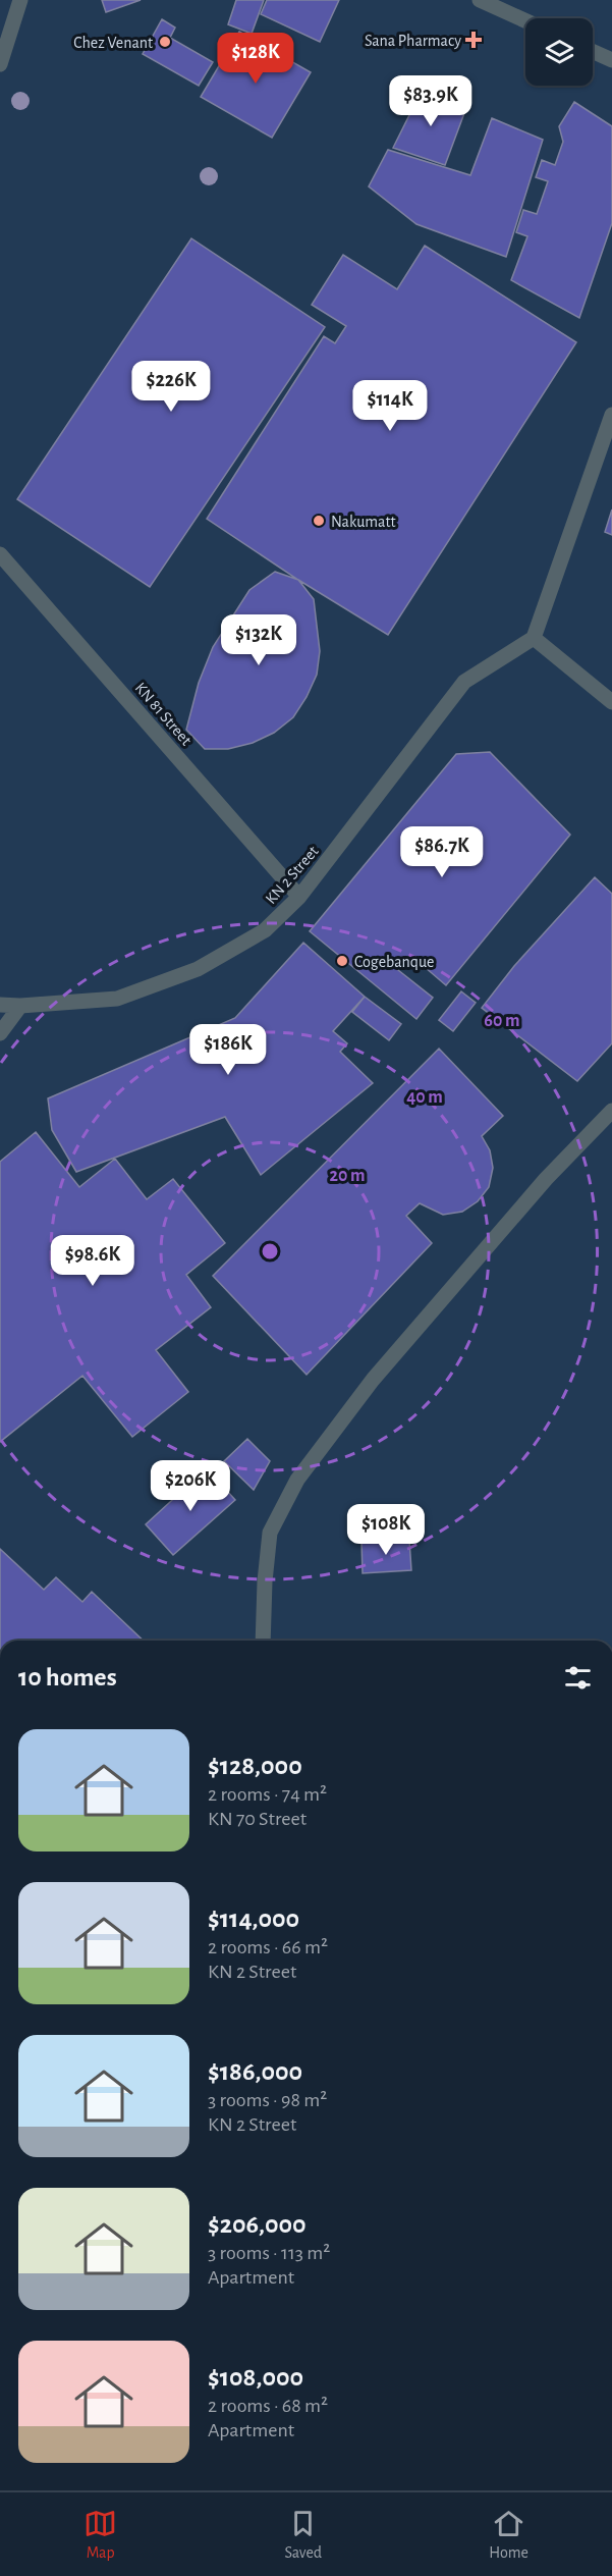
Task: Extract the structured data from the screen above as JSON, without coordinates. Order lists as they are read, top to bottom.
{
  "streets": {
    "street": ["KN 81 Street", "KN 2 Street"]
  },
  "crossings": [
    ["KN 81 Street", "KN 2 Street"]
  ],
  "places": {
    "health": ["Sana Pharmacy"],
    "other": ["Chez Venant", "Nakumatt", "Cogebanque"]
  },
  "page": {
    "price": [
      "$128K",
      "$83.9K",
      "$226K",
      "$114K",
      "$132K",
      "$86.7K",
      "$186K",
      "$98.6K",
      "$206K",
      "$108K"
    ],
    "heading": "10 homes",
    "list": [
      {
        "name": "$128,000",
        "note": "2 rooms · 74 m² · KN 70 Street"
      },
      {
        "name": "$114,000",
        "note": "2 rooms · 66 m² · KN 2 Street"
      },
      {
        "name": "$186,000",
        "note": "3 rooms · 98 m² · KN 2 Street"
      },
      {
        "name": "$206,000",
        "note": "3 rooms · 113 m² · Apartment"
      },
      {
        "name": "$108,000",
        "note": "2 rooms · 68 m² · Apartment"
      }
    ],
    "tabs": ["Map", "Saved", "Home"]
  },
  "rings": ["60 m", "40 m", "20 m"]
}
